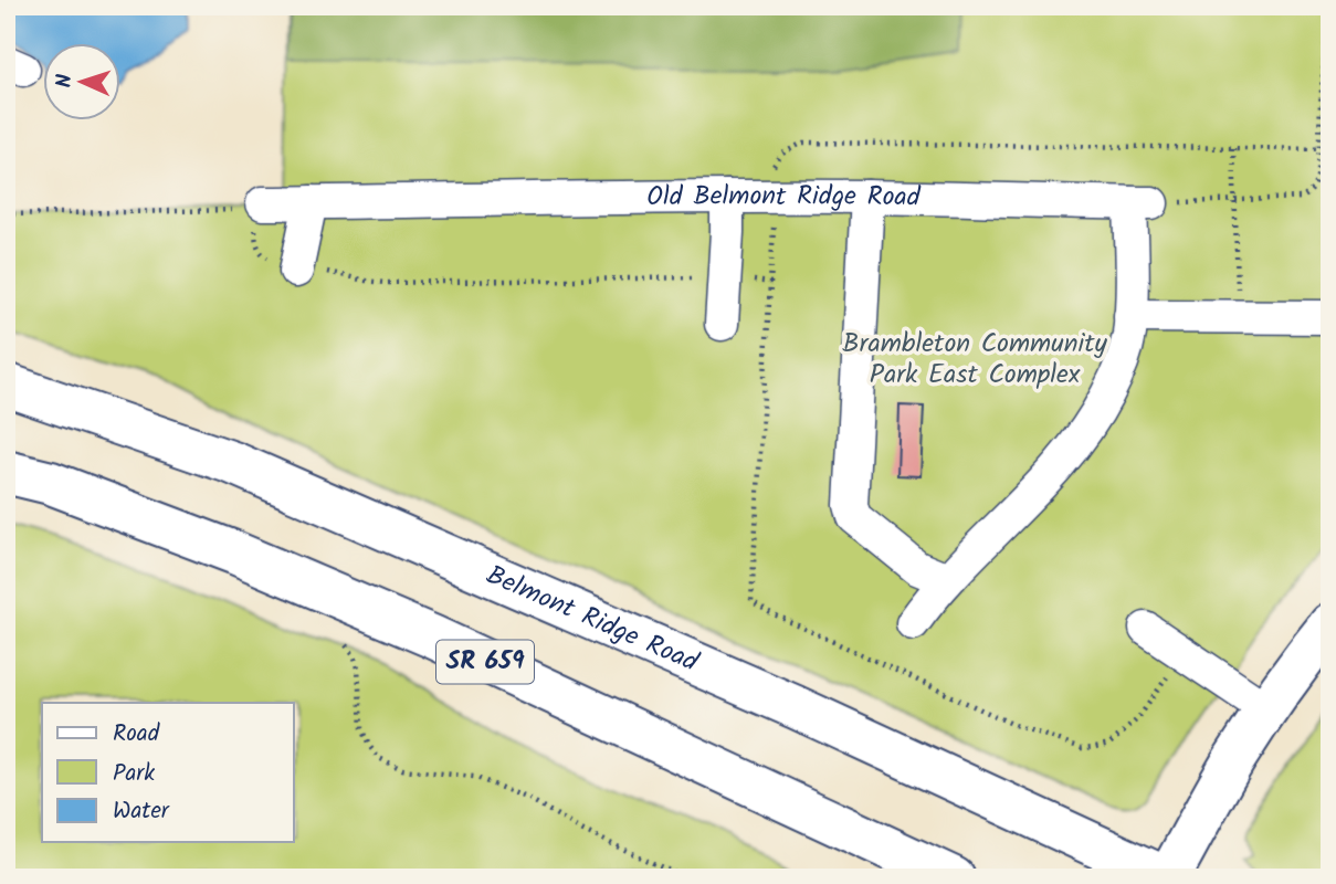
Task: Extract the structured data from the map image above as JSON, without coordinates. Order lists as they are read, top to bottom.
{
  "streets": {
    "main road": ["Belmont Ridge Road", "SR 659"],
    "lane": ["Old Belmont Ridge Road"]
  },
  "parks": ["Brambleton Community Park East Complex"],
  "legend": ["Road", "Park", "Water"],
  "north": "left"
}
